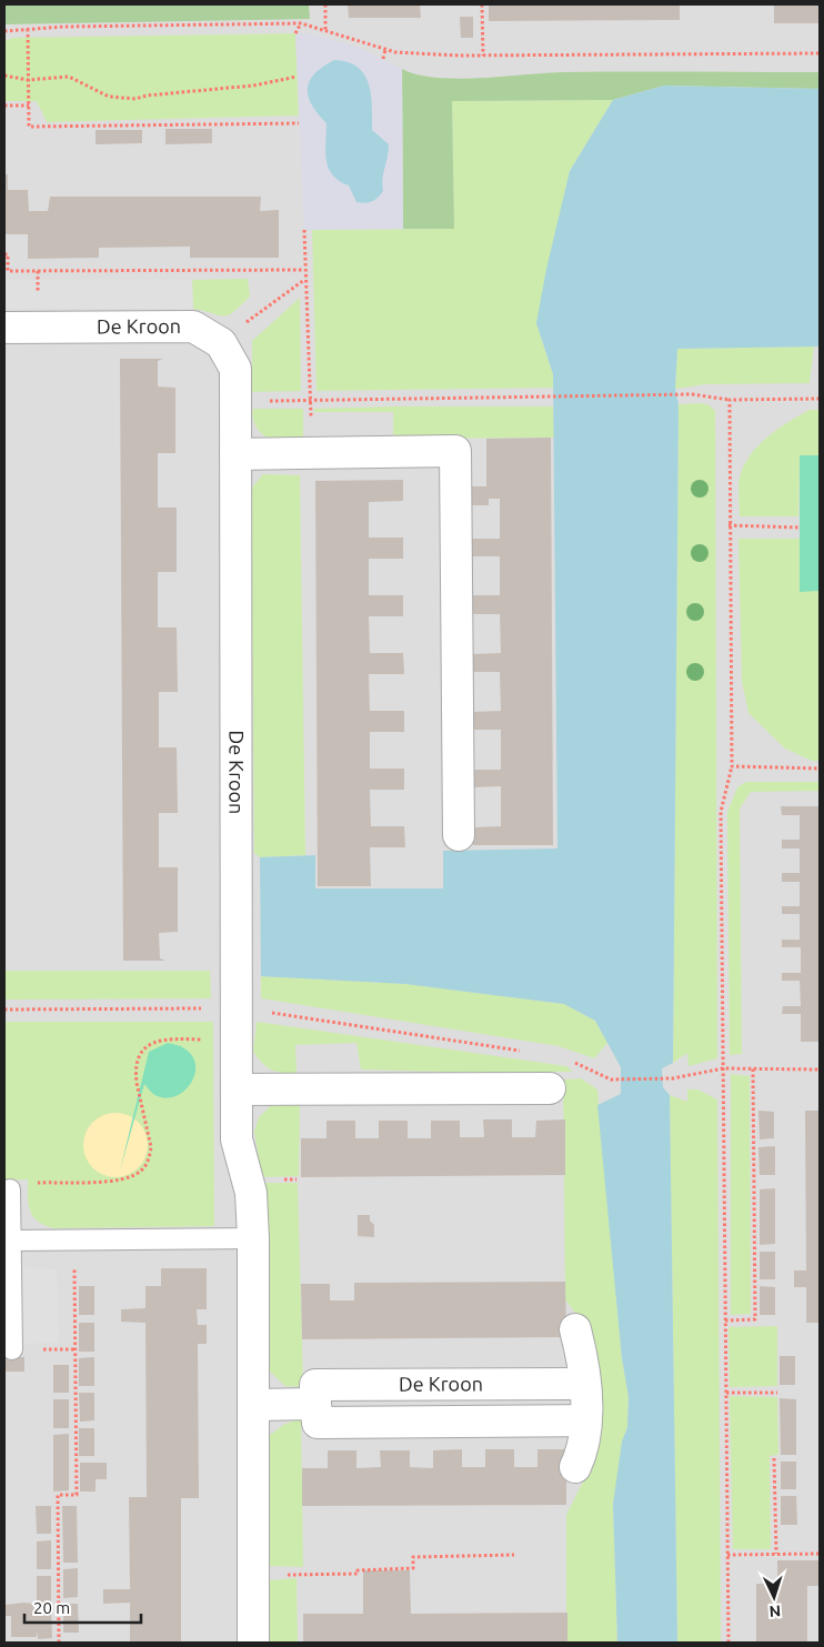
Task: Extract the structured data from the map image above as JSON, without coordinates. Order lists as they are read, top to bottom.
{
  "streets": {
    "street": ["De Kroon"]
  },
  "scale_bar": "20 m",
  "north": "bottom"
}
